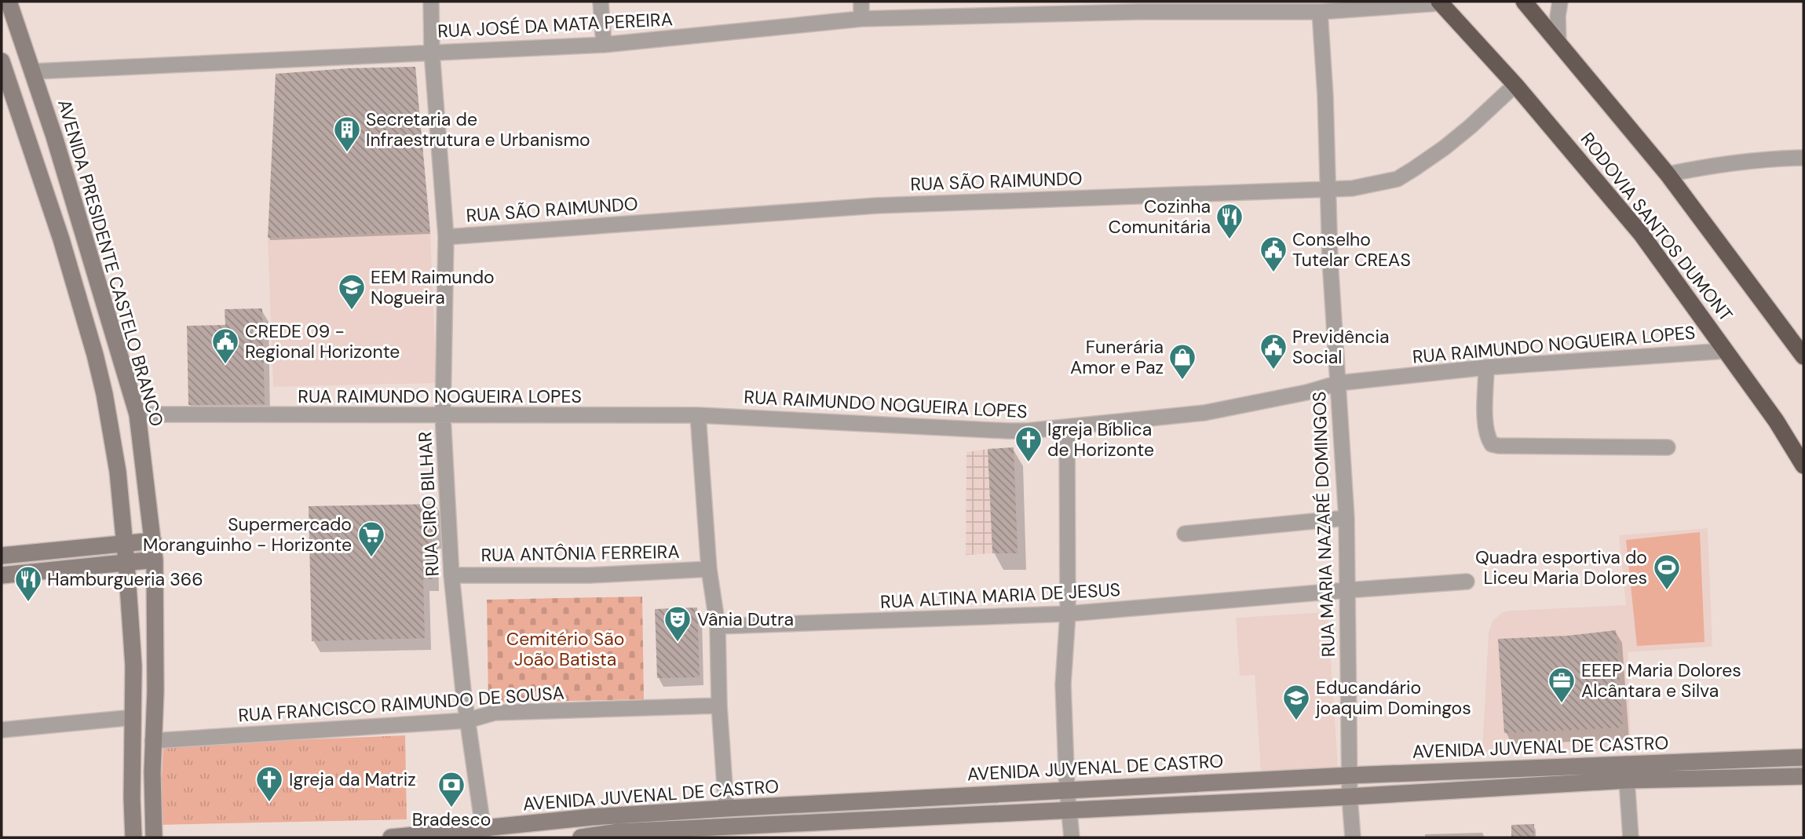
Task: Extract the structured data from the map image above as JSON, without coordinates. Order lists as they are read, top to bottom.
{
  "streets": {
    "highway": ["RODOVIA SANTOS DUMONT"],
    "street": [
      "RUA JOSÉ DA MATA PEREIRA",
      "RUA SÃO RAIMUNDO",
      "AVENIDA PRESIDENTE CASTELO BRANCO",
      "RUA RAIMUNDO NOGUEIRA LOPES",
      "RUA CIRO BILHAR",
      "RUA MARIA NAZARÉ DOMINGOS",
      "RUA ANTÔNIA FERREIRA",
      "RUA ALTINA MARIA DE JESUS",
      "RUA FRANCISCO RAIMUNDO DE SOUSA",
      "AVENIDA JUVENAL DE CASTRO"
    ]
  },
  "crossings": [
    ["RUA JOSÉ DA MATA PEREIRA", "RODOVIA SANTOS DUMONT"],
    ["RUA JOSÉ DA MATA PEREIRA", "AVENIDA PRESIDENTE CASTELO BRANCO"],
    ["RUA JOSÉ DA MATA PEREIRA", "RUA CIRO BILHAR"],
    ["RUA JOSÉ DA MATA PEREIRA", "RUA MARIA NAZARÉ DOMINGOS"],
    ["RUA SÃO RAIMUNDO", "RODOVIA SANTOS DUMONT"],
    ["RUA SÃO RAIMUNDO", "RUA CIRO BILHAR"],
    ["RUA SÃO RAIMUNDO", "RUA MARIA NAZARÉ DOMINGOS"],
    ["RODOVIA SANTOS DUMONT", "RUA RAIMUNDO NOGUEIRA LOPES"],
    ["AVENIDA PRESIDENTE CASTELO BRANCO", "RUA RAIMUNDO NOGUEIRA LOPES"],
    ["AVENIDA PRESIDENTE CASTELO BRANCO", "RUA FRANCISCO RAIMUNDO DE SOUSA"],
    ["RUA RAIMUNDO NOGUEIRA LOPES", "RUA CIRO BILHAR"],
    ["RUA RAIMUNDO NOGUEIRA LOPES", "RUA MARIA NAZARÉ DOMINGOS"],
    ["RUA CIRO BILHAR", "RUA ANTÔNIA FERREIRA"],
    ["RUA CIRO BILHAR", "RUA FRANCISCO RAIMUNDO DE SOUSA"],
    ["RUA CIRO BILHAR", "AVENIDA JUVENAL DE CASTRO"],
    ["RUA MARIA NAZARÉ DOMINGOS", "RUA ALTINA MARIA DE JESUS"],
    ["RUA MARIA NAZARÉ DOMINGOS", "AVENIDA JUVENAL DE CASTRO"]
  ],
  "parks": ["Cemitério São João Batista"],
  "places": {
    "building": ["Secretaria de Infraestrutura e Urbanismo"],
    "restaurant": ["Cozinha Comunitária", "Hamburgueria 366"],
    "public building": ["Conselho Tutelar CREAS", "CREDE 09 - Regional Horizonte", "Previdência Social"],
    "school or university": ["EEM Raimundo Nogueira", "Educandário joaquim Domingos"],
    "shop": ["Funerária Amor e Paz"],
    "church": ["Igreja Bíblica de Horizonte", "Igreja da Matriz"],
    "supermarket": ["Supermercado Moranguinho - Horizonte"],
    "sports": ["Quadra esportiva do Liceu Maria Dolores"],
    "theatre": ["Vânia Dutra"],
    "office": ["EEEP Maria Dolores Alcântara e Silva"],
    "bank": ["Bradesco"]
  }
}
